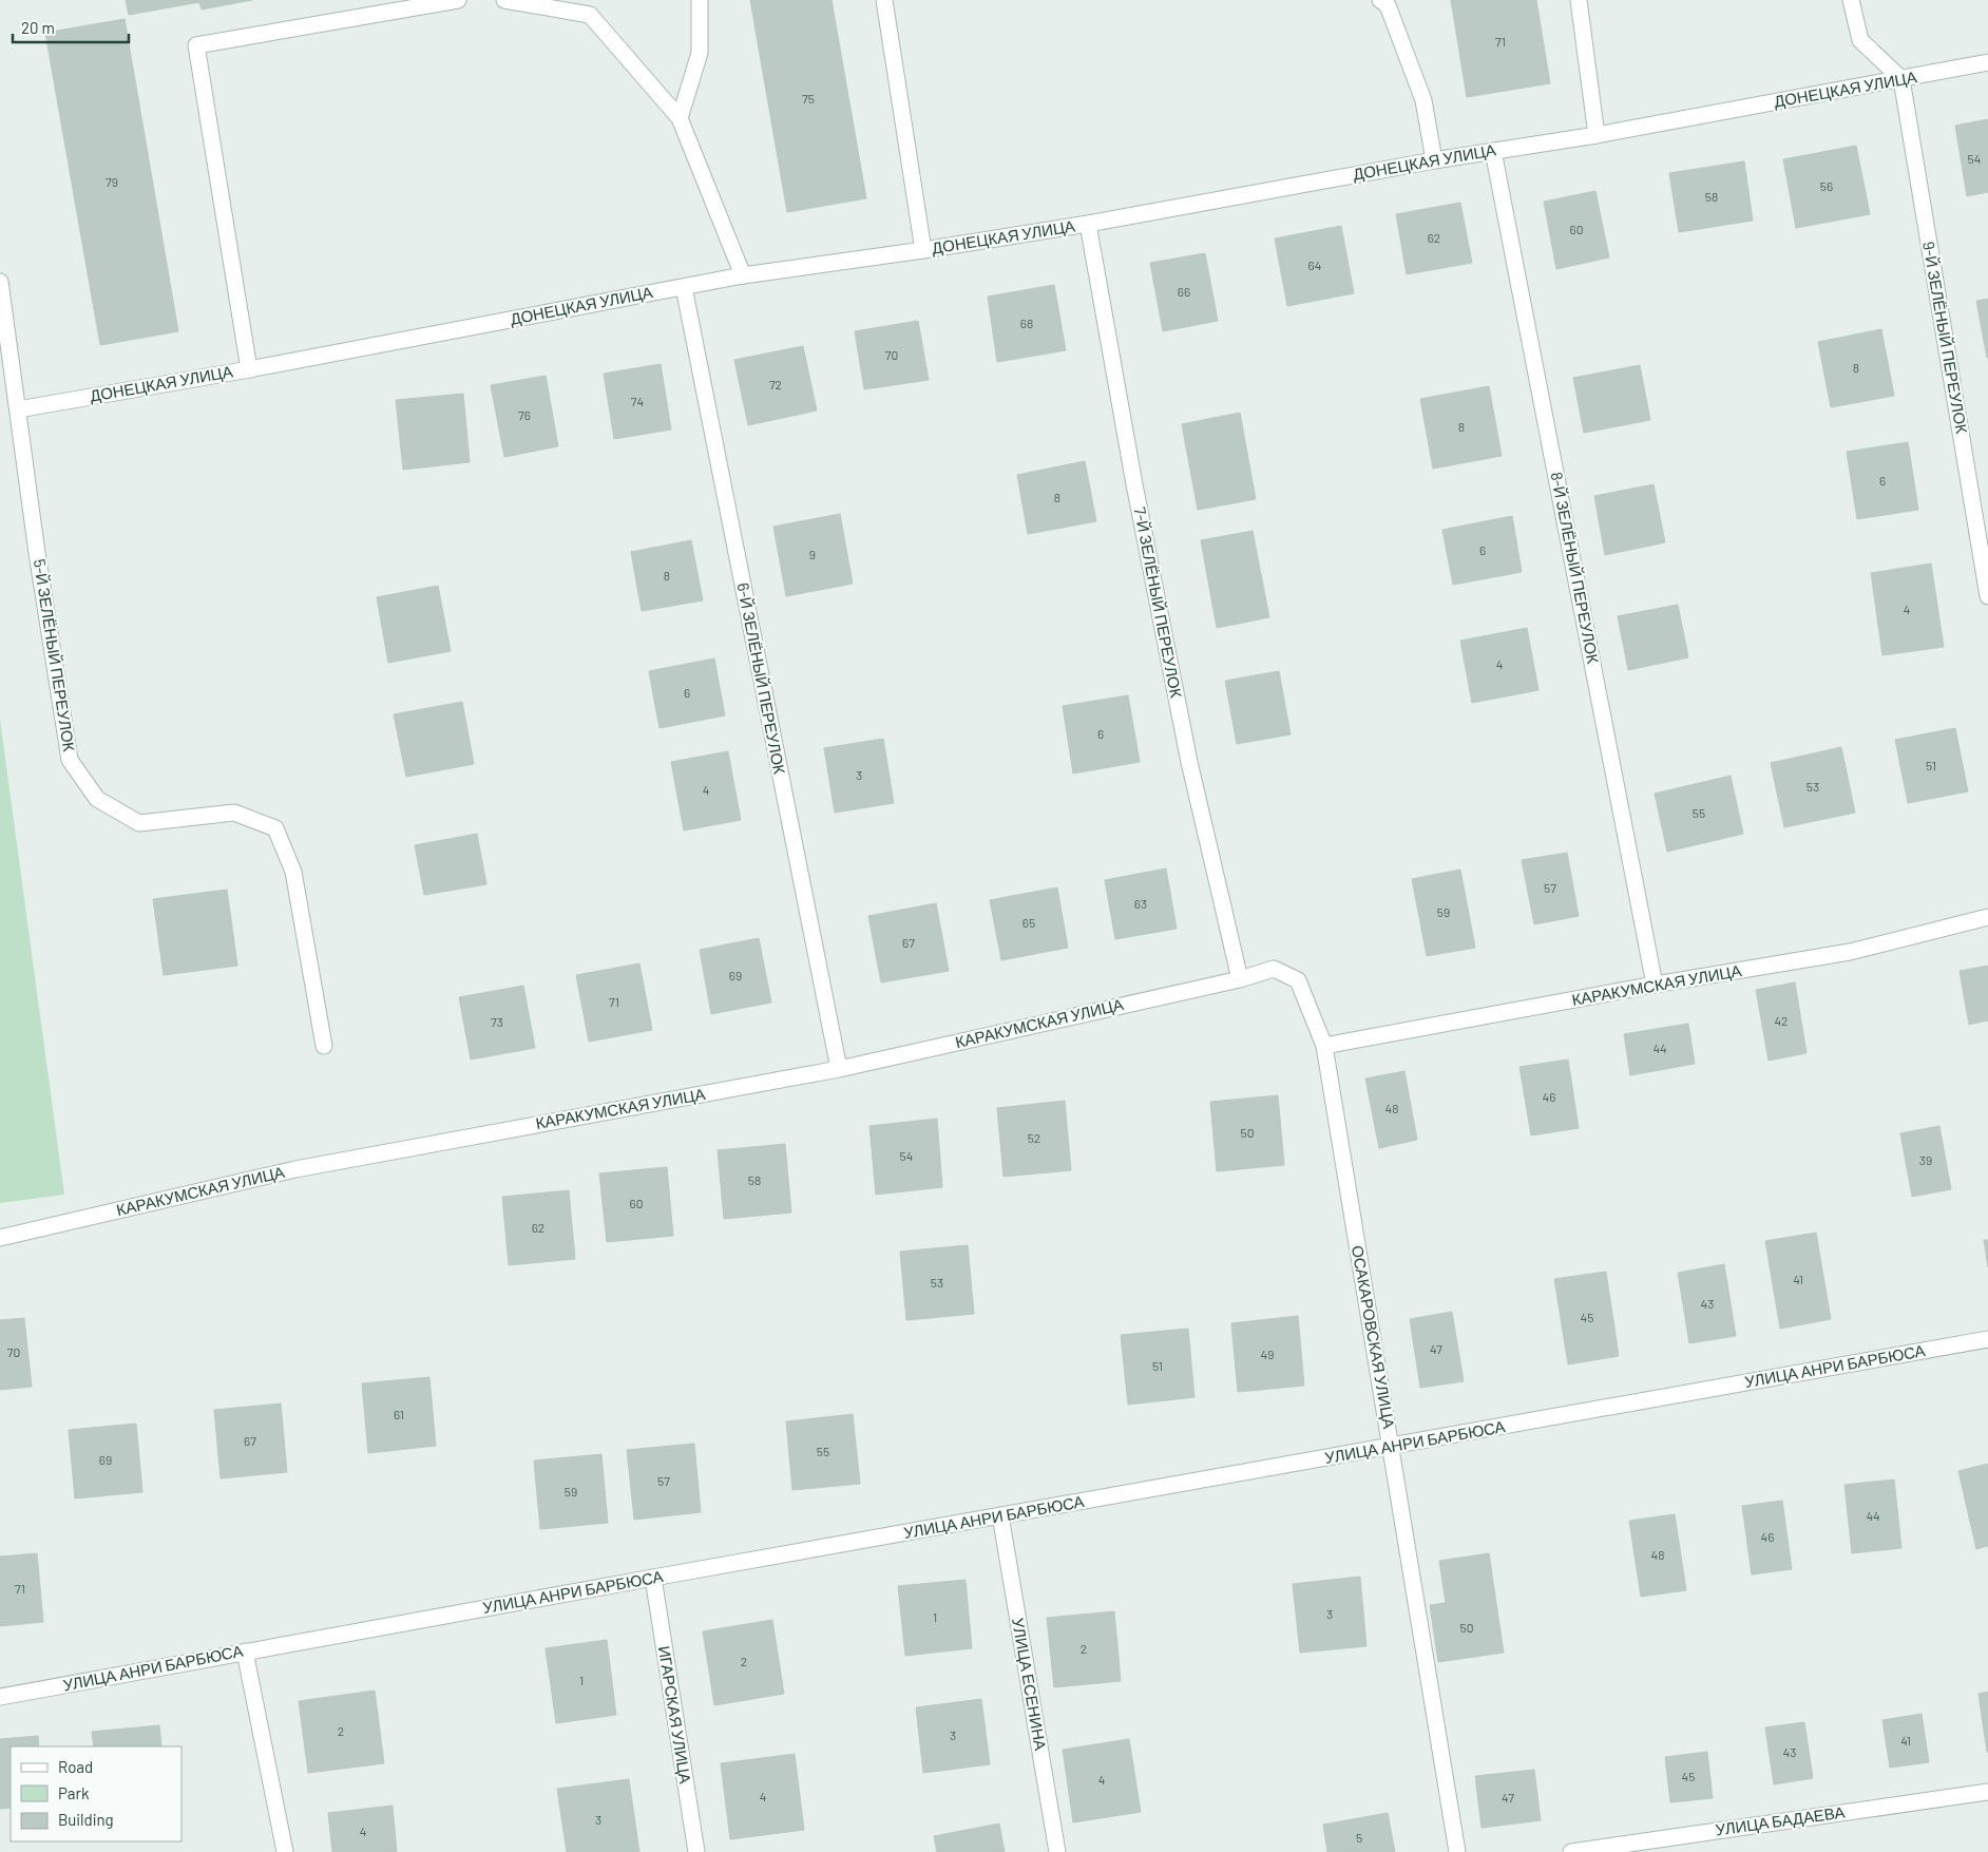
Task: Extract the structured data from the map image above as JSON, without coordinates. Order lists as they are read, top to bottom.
{
  "streets": {
    "street": [
      "ДОНЕЦКАЯ УЛИЦА",
      "9-Й ЗЕЛЁНЫЙ ПЕРЕУЛОК",
      "8-Й ЗЕЛЁНЫЙ ПЕРЕУЛОК",
      "7-Й ЗЕЛЁНЫЙ ПЕРЕУЛОК",
      "5-Й ЗЕЛЁНЫЙ ПЕРЕУЛОК",
      "6-Й ЗЕЛЁНЫЙ ПЕРЕУЛОК",
      "КАРАКУМСКАЯ УЛИЦА",
      "ОСАКАРОВСКАЯ УЛИЦА",
      "УЛИЦА АНРИ БАРБЮСА",
      "УЛИЦА ЕСЕНИНА",
      "ИГАРСКАЯ УЛИЦА",
      "УЛИЦА БАДАЕВА"
    ]
  },
  "crossings": [
    ["ДОНЕЦКАЯ УЛИЦА", "9-Й ЗЕЛЁНЫЙ ПЕРЕУЛОК"],
    ["ДОНЕЦКАЯ УЛИЦА", "8-Й ЗЕЛЁНЫЙ ПЕРЕУЛОК"],
    ["ДОНЕЦКАЯ УЛИЦА", "7-Й ЗЕЛЁНЫЙ ПЕРЕУЛОК"],
    ["ДОНЕЦКАЯ УЛИЦА", "5-Й ЗЕЛЁНЫЙ ПЕРЕУЛОК"],
    ["ДОНЕЦКАЯ УЛИЦА", "6-Й ЗЕЛЁНЫЙ ПЕРЕУЛОК"],
    ["8-Й ЗЕЛЁНЫЙ ПЕРЕУЛОК", "КАРАКУМСКАЯ УЛИЦА"],
    ["7-Й ЗЕЛЁНЫЙ ПЕРЕУЛОК", "КАРАКУМСКАЯ УЛИЦА"],
    ["7-Й ЗЕЛЁНЫЙ ПЕРЕУЛОК", "ОСАКАРОВСКАЯ УЛИЦА"],
    ["6-Й ЗЕЛЁНЫЙ ПЕРЕУЛОК", "КАРАКУМСКАЯ УЛИЦА"],
    ["КАРАКУМСКАЯ УЛИЦА", "ОСАКАРОВСКАЯ УЛИЦА"],
    ["ОСАКАРОВСКАЯ УЛИЦА", "УЛИЦА АНРИ БАРБЮСА"],
    ["УЛИЦА АНРИ БАРБЮСА", "УЛИЦА ЕСЕНИНА"],
    ["УЛИЦА АНРИ БАРБЮСА", "ИГАРСКАЯ УЛИЦА"]
  ],
  "house_numbers": [
    "71",
    "75",
    "54",
    "79",
    "56",
    "58",
    "60",
    "62",
    "64",
    "66",
    "68",
    "70",
    "8",
    "72",
    "74",
    "76",
    "8",
    "6",
    "8",
    "6",
    "9",
    "8",
    "4",
    "4",
    "6",
    "6",
    "51",
    "3",
    "53",
    "4",
    "55",
    "57",
    "63",
    "59",
    "65",
    "67",
    "69",
    "71",
    "42",
    "73",
    "44",
    "46",
    "48",
    "50",
    "52",
    "54",
    "39",
    "58",
    "60",
    "62",
    "41",
    "53",
    "43",
    "45",
    "47",
    "70",
    "49",
    "51",
    "61",
    "67",
    "55",
    "69",
    "57",
    "59",
    "44",
    "46",
    "48",
    "71",
    "3",
    "1",
    "50",
    "2",
    "2",
    "1",
    "2",
    "3",
    "41",
    "43",
    "45",
    "4",
    "4",
    "47",
    "3",
    "4",
    "5"
  ],
  "legend": ["Road", "Park", "Building"],
  "scale_bar": "20 m"
}
